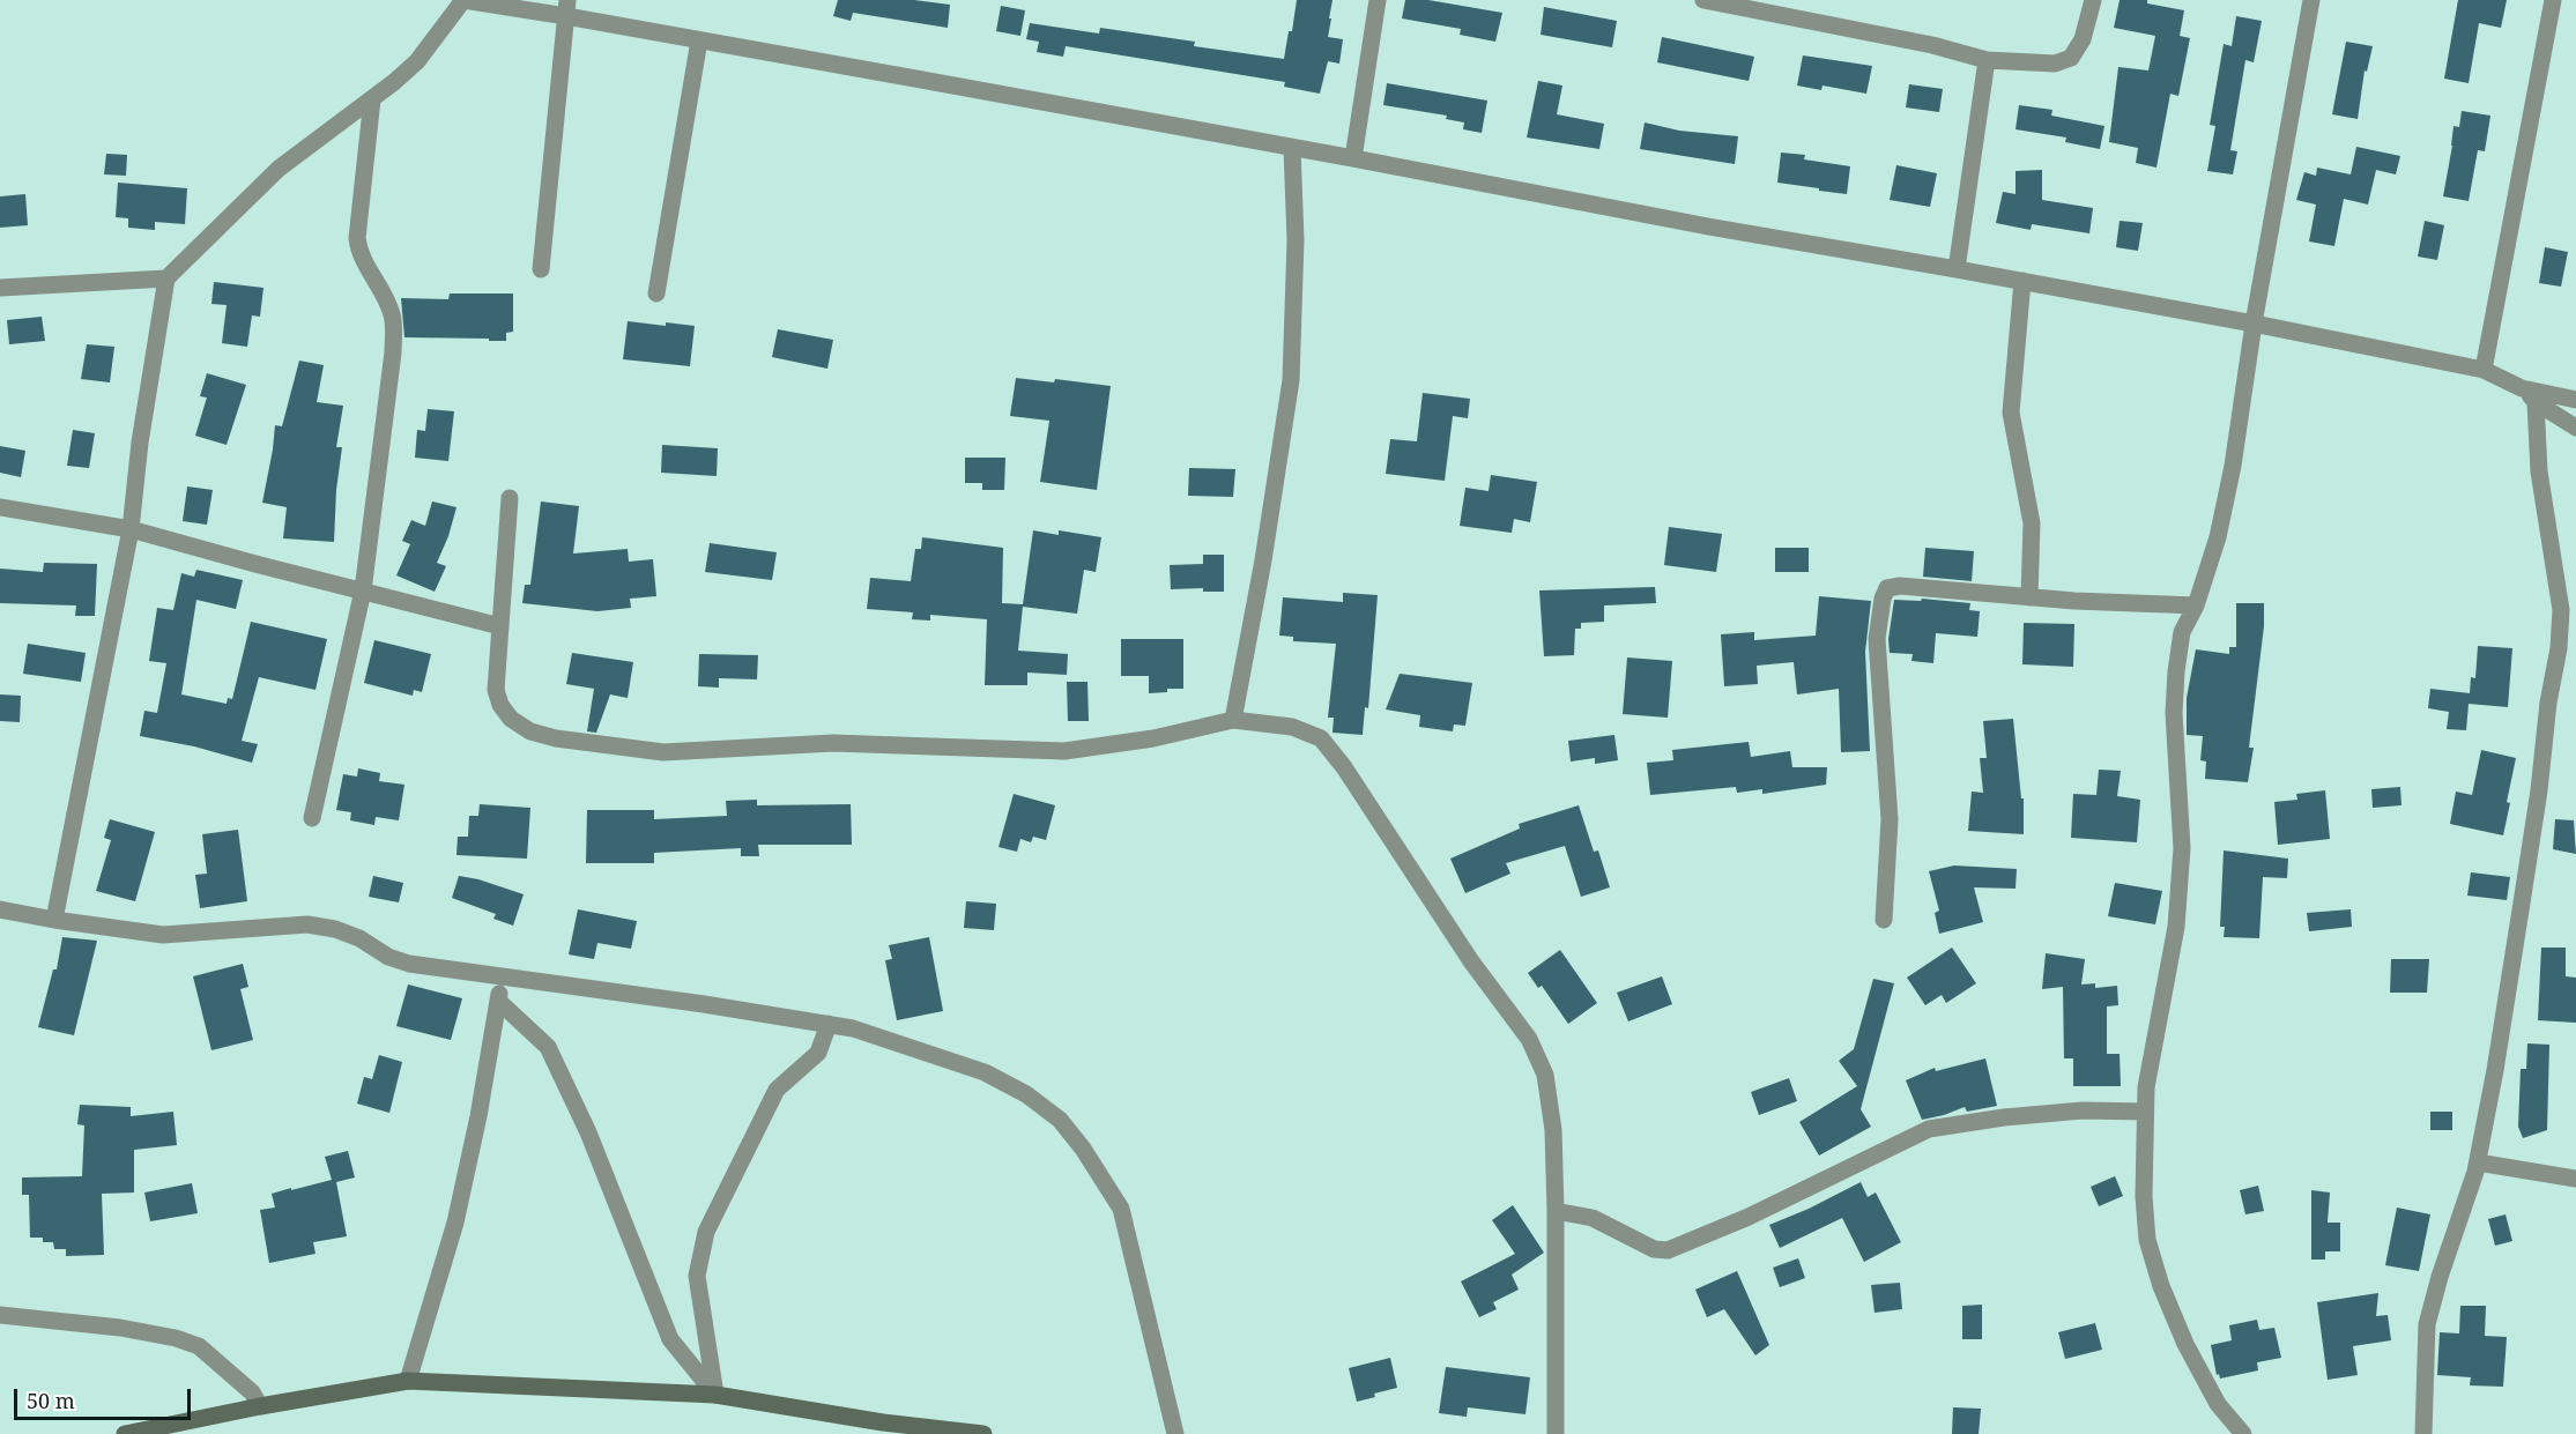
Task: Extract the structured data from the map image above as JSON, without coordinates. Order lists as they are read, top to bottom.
{
  "scale_bar": "50 m"
}
